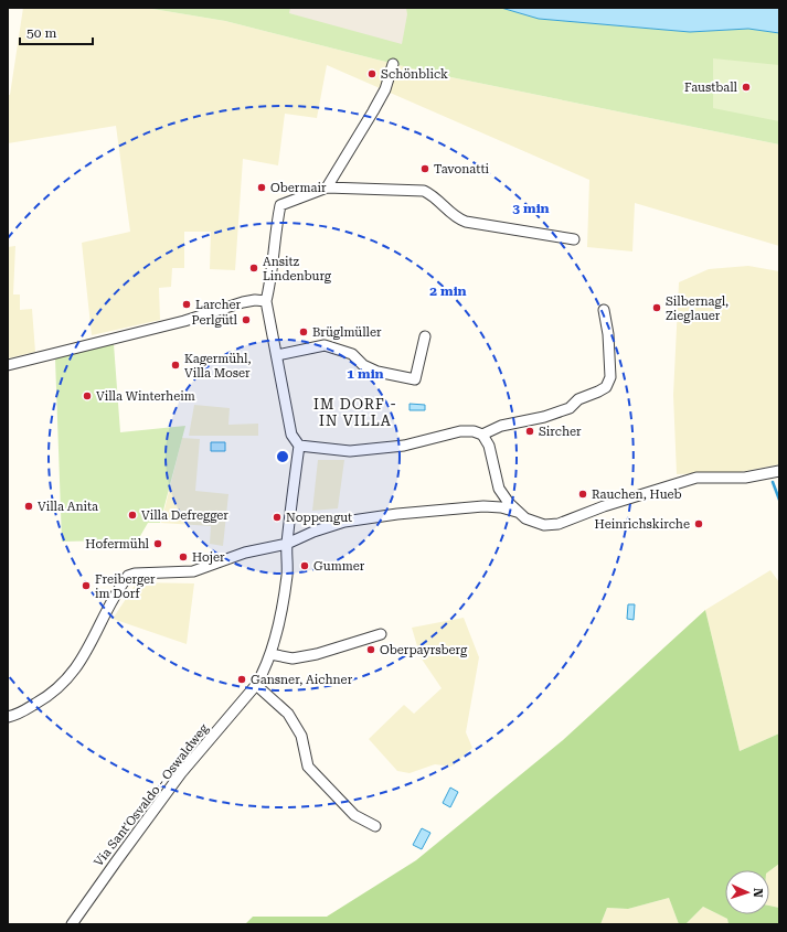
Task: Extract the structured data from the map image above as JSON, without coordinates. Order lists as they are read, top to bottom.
{
  "streets": {
    "street": ["Via Sant'Osvaldo - Oswaldweg"]
  },
  "districts": ["IM DORF - IN VILLA"],
  "places": [
    "Schönblick",
    "Faustball",
    "Tavonatti",
    "Obermair",
    "Ansitz Lindenburg",
    "Larcher",
    "Silbernagl, Zieglauer",
    "Perlgütl",
    "Brüglmüller",
    "Kagermühl, Villa Moser",
    "Villa Winterheim",
    "Sircher",
    "Rauchen, Hueb",
    "Villa Anita",
    "Villa Defregger",
    "Noppengut",
    "Heinrichskirche",
    "Hofermühl",
    "Hojer",
    "Gummer",
    "Freiberger im Dorf",
    "Oberpayrsberg",
    "Gansner, Aichner"
  ],
  "scale_bar": "50 m",
  "north": "right",
  "rings": ["3 min", "2 min", "1 min"]
}
